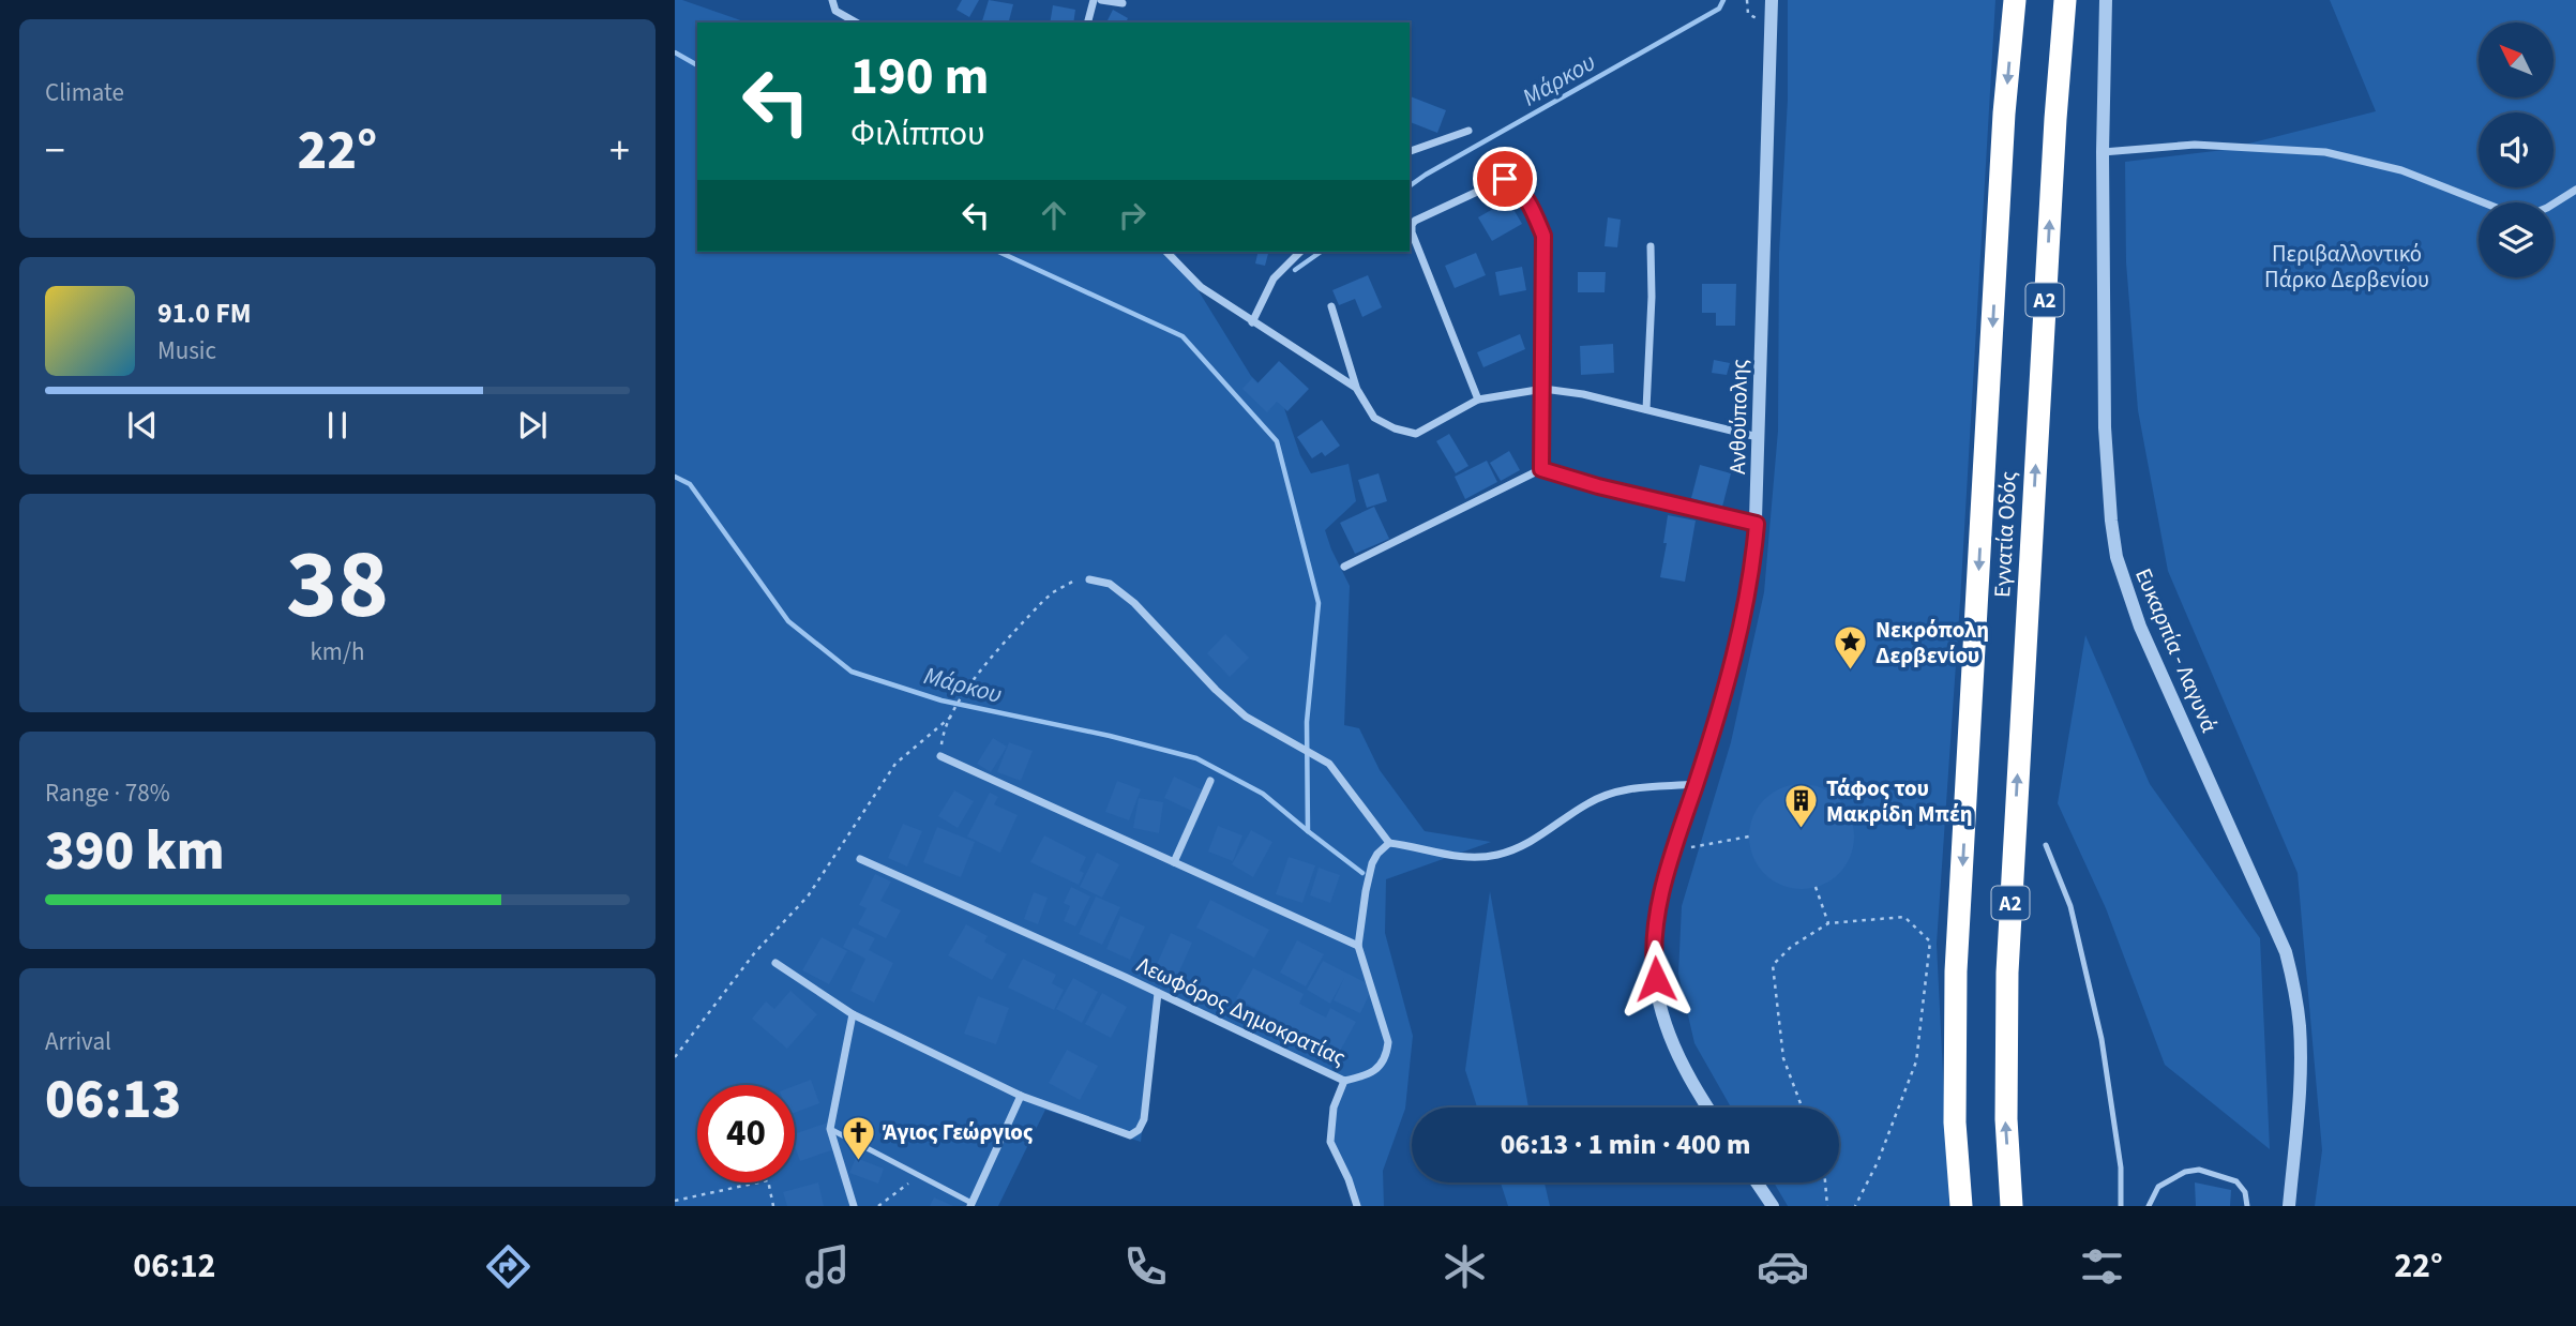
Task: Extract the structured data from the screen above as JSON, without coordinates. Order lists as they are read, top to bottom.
{
  "streets": {
    "highway": ["Α2", "Εγνατία Οδός"],
    "street": ["Ανθούπολης", "Ευκαρπία - Λαγυνά", "Λεωφόρος Δημοκρατίας"]
  },
  "water": ["Μάρκου"],
  "parks": ["Περιβαλλοντικό Πάρκο Δερβενίου"],
  "places": {
    "place": ["Νεκρόπολη Δερβενίου"],
    "building": ["Τάφος του Μακρίδη Μπέη"],
    "church": ["Άγιος Γεώργιος"]
  },
  "north": "top left",
  "page": {
    "tile": [
      "Climate",
      ["38", "km/h"],
      ["Range · 78%", "390 km"],
      ["Arrival", "06:13"]
    ],
    "turn": ["190 m", "Φιλίππου"],
    "heat": ["−", "22°", "+"],
    "song": ["91.0 FM", "Music"],
    "limit": "40",
    "trip": "06:13 · 1 min · 400 m",
    "tabs": ["06:12", "22°"]
  }
}
